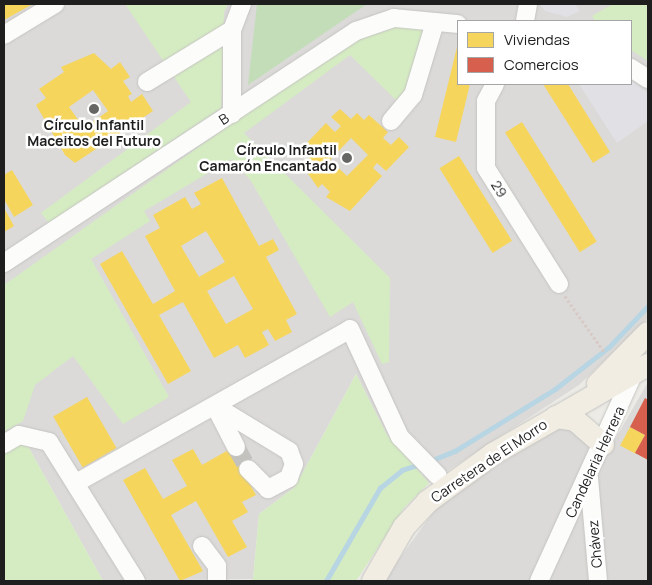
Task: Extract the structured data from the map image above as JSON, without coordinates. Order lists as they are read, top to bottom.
{
  "streets": {
    "main road": ["Carretera de El Morro"],
    "street": [
      "B",
      "29",
      "Candelaria Herrera",
      "Chávez"
    ]
  },
  "crossings": [
    ["Carretera de El Morro", "Candelaria Herrera"],
    ["Candelaria Herrera", "Chávez"]
  ],
  "places": ["Círculo Infantil Maceitos del Futuro", "Círculo Infantil Camarón Encantado"],
  "legend": ["Viviendas", "Comercios"]
}
